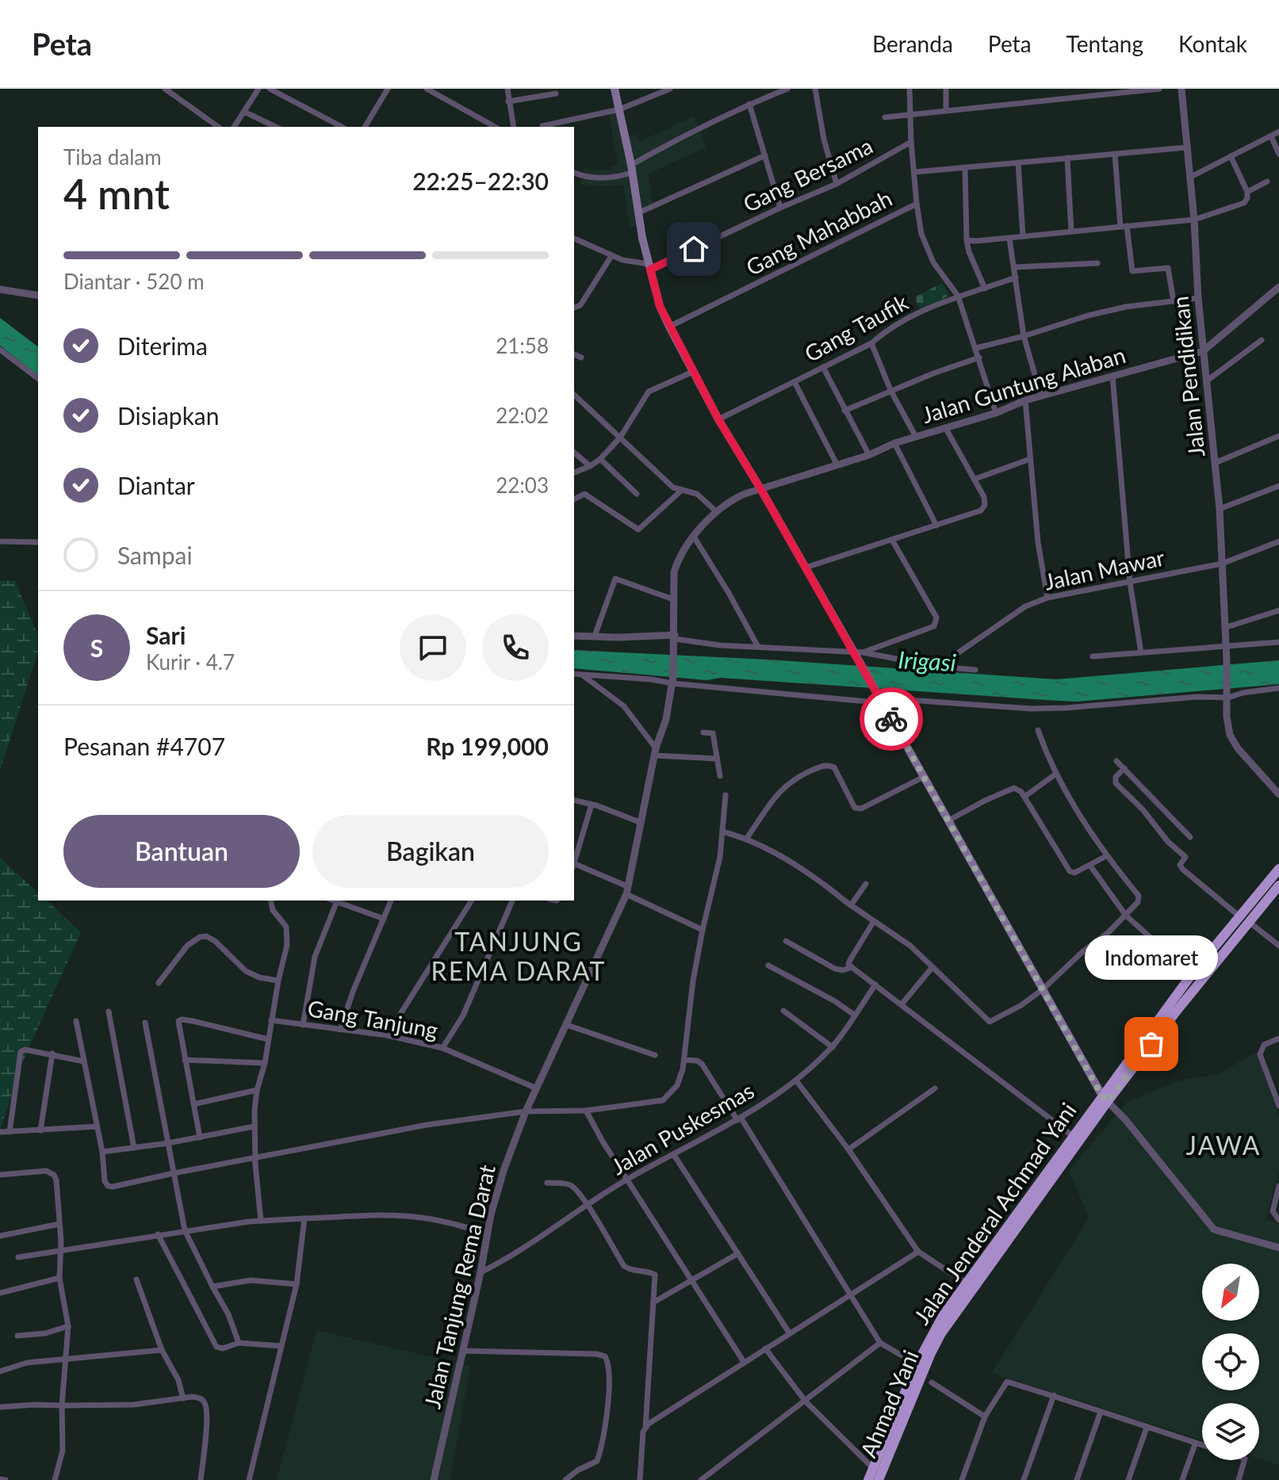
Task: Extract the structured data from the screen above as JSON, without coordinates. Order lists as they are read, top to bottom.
{
  "streets": {
    "highway": ["Jalan Jenderal Achmad Yani", "Ahmad Yani"],
    "street": [
      "Gang Bersama",
      "Gang Mahabbah",
      "Gang Taufik",
      "Jalan Pendidikan",
      "Jalan Guntung Alaban",
      "Jalan Mawar",
      "Gang Tanjung",
      "Jalan Puskesmas",
      "Jalan Tanjung Rema Darat"
    ]
  },
  "crossings": [
    ["Jalan Pendidikan", "Jalan Guntung Alaban"],
    ["Jalan Pendidikan", "Jalan Mawar"],
    ["Jalan Guntung Alaban", "Jalan Tanjung Rema Darat"],
    ["Gang Tanjung", "Jalan Tanjung Rema Darat"],
    ["Jalan Puskesmas", "Jalan Tanjung Rema Darat"],
    ["Jalan Jenderal Achmad Yani", "Ahmad Yani"]
  ],
  "districts": ["TANJUNG REMA DARAT", "JAWA"],
  "water": ["Irigasi"],
  "places": ["Indomaret"],
  "north": "bottom left",
  "page": {
    "header": "Peta",
    "nav": [
      "Beranda",
      "Peta",
      "Tentang",
      "Kontak"
    ],
    "heading": ["4 mnt", "Tiba dalam", "22:25–22:30"],
    "panel": [
      "Sari",
      "Kurir · 4.7",
      "Pesanan #4707",
      "Rp 199,000"
    ],
    "bar": "Diantar · 520 m",
    "list": [
      ["Diterima", "21:58"],
      ["Disiapkan", "22:02"],
      ["Diantar", "22:03"],
      "Sampai"
    ],
    "round": "S",
    "buttons": ["Bantuan", "Bagikan"],
    "bubble": "Indomaret"
  }
}
